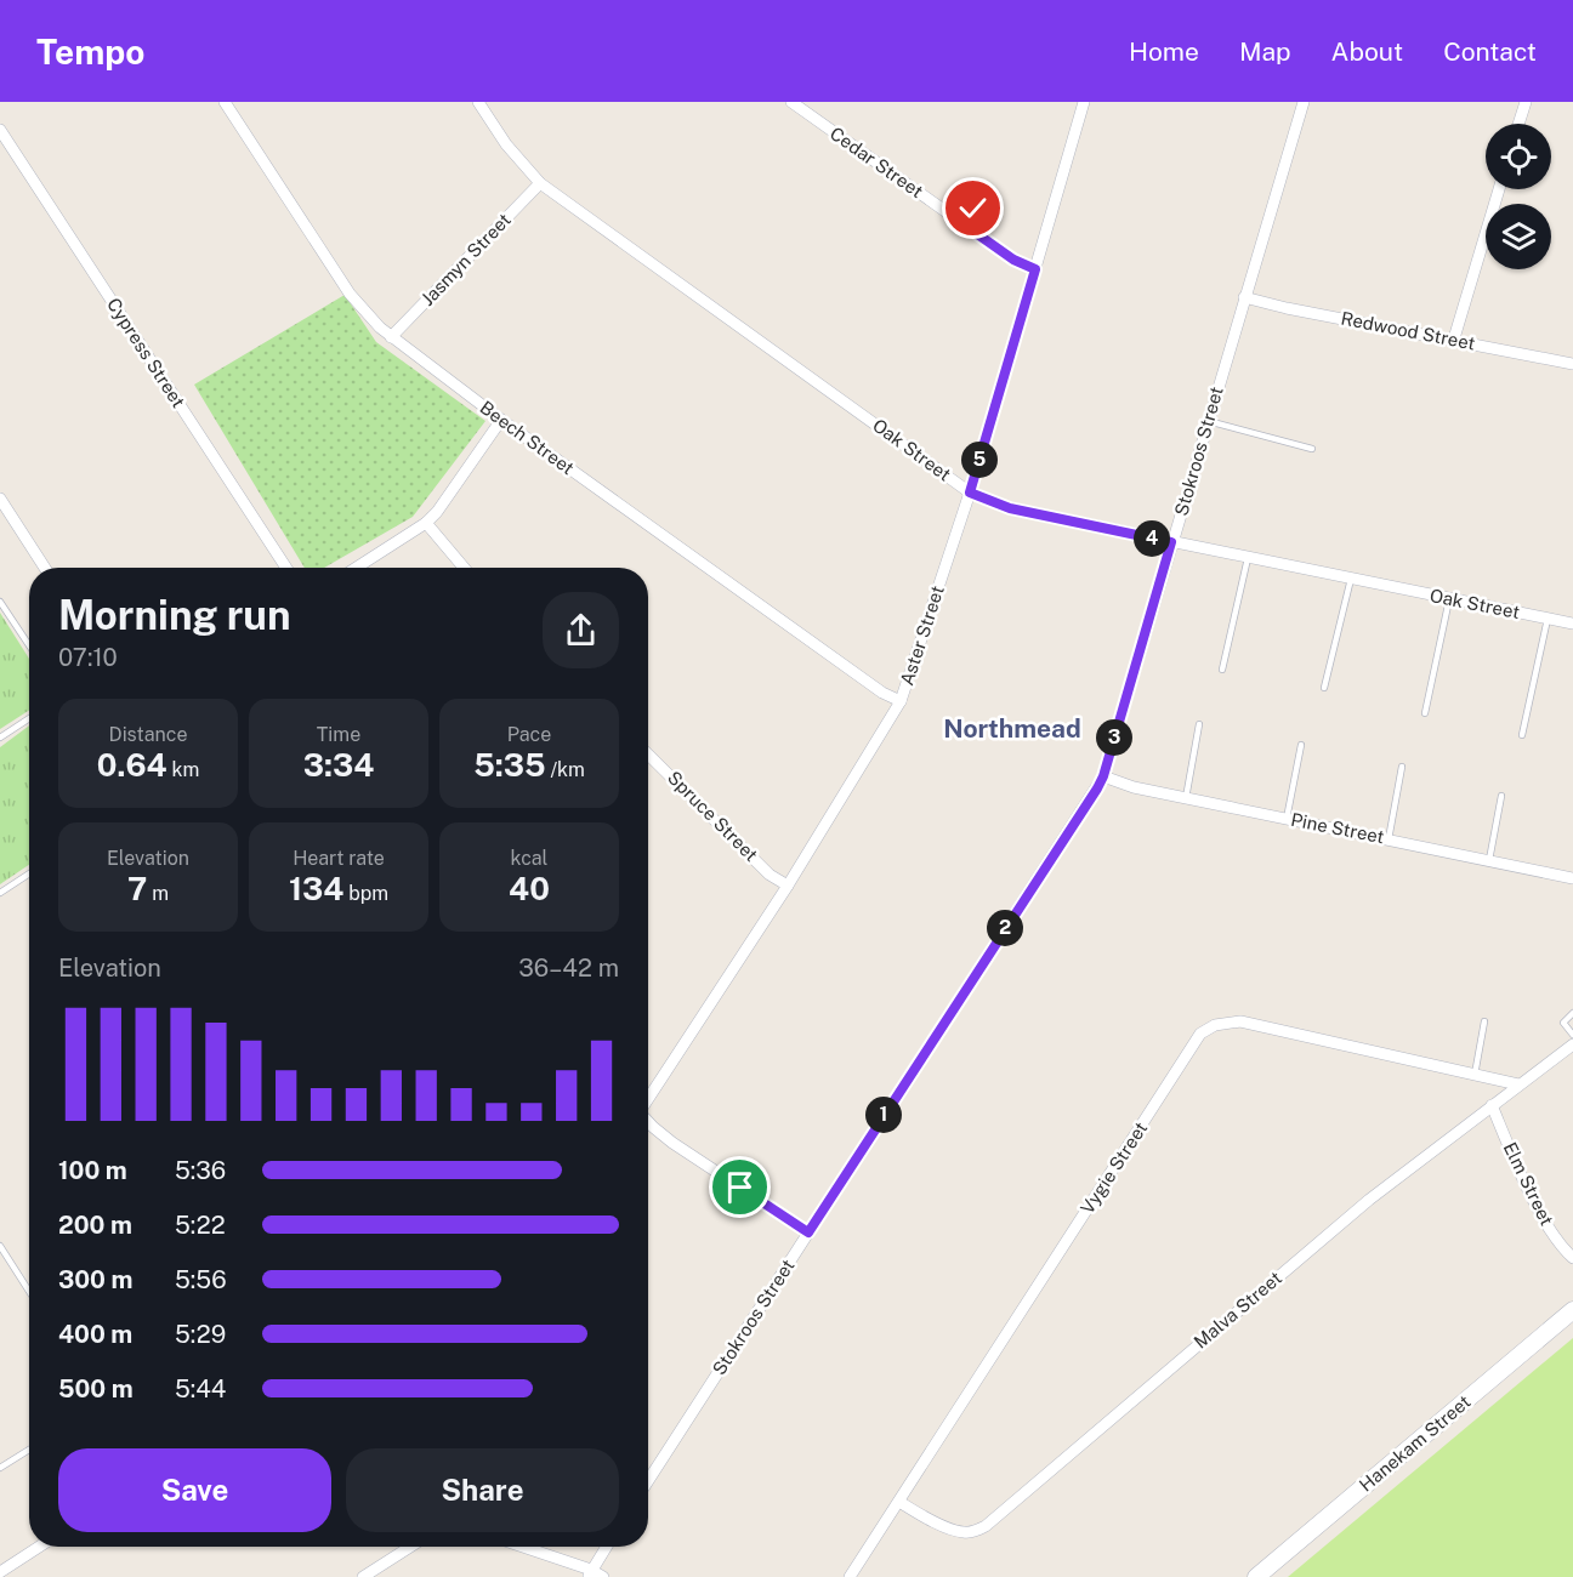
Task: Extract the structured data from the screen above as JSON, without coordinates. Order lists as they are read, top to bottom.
{
  "streets": {
    "street": [
      "Cedar Street",
      "Jasmyn Street",
      "Redwood Street",
      "Cypress Street",
      "Beech Street",
      "Oak Street",
      "Stokroos Street",
      "Aster Street",
      "Spruce Street",
      "Pine Street",
      "Vygie Street",
      "Elm Street",
      "Malva Street",
      "Hanekam Street"
    ]
  },
  "crossings": [
    ["Cedar Street", "Aster Street"],
    ["Jasmyn Street", "Beech Street"],
    ["Jasmyn Street", "Oak Street"],
    ["Redwood Street", "Stokroos Street"],
    ["Beech Street", "Aster Street"],
    ["Oak Street", "Stokroos Street"],
    ["Oak Street", "Aster Street"],
    ["Stokroos Street", "Pine Street"],
    ["Aster Street", "Spruce Street"],
    ["Vygie Street", "Malva Street"],
    ["Elm Street", "Malva Street"]
  ],
  "districts": ["Northmead"],
  "page": {
    "header": "Tempo",
    "nav": [
      "Home",
      "Map",
      "About",
      "Contact"
    ],
    "pins": [
      "5",
      "4",
      "3",
      "2",
      "1"
    ],
    "heading": ["Morning run", "07:10"],
    "stats": [
      ["Distance", "0.64 km"],
      ["Time", "3:34"],
      ["Pace", "5:35 /km"],
      ["Elevation", "7 m"],
      ["Heart rate", "134 bpm"],
      ["kcal", "40"]
    ],
    "chart": ["Elevation", "36–42 m"],
    "list": [
      {
        "name": "100 m",
        "note": "5:36"
      },
      {
        "name": "200 m",
        "note": "5:22"
      },
      {
        "name": "300 m",
        "note": "5:56"
      },
      {
        "name": "400 m",
        "note": "5:29"
      },
      {
        "name": "500 m",
        "note": "5:44"
      }
    ],
    "buttons": ["Save", "Share"]
  }
}
